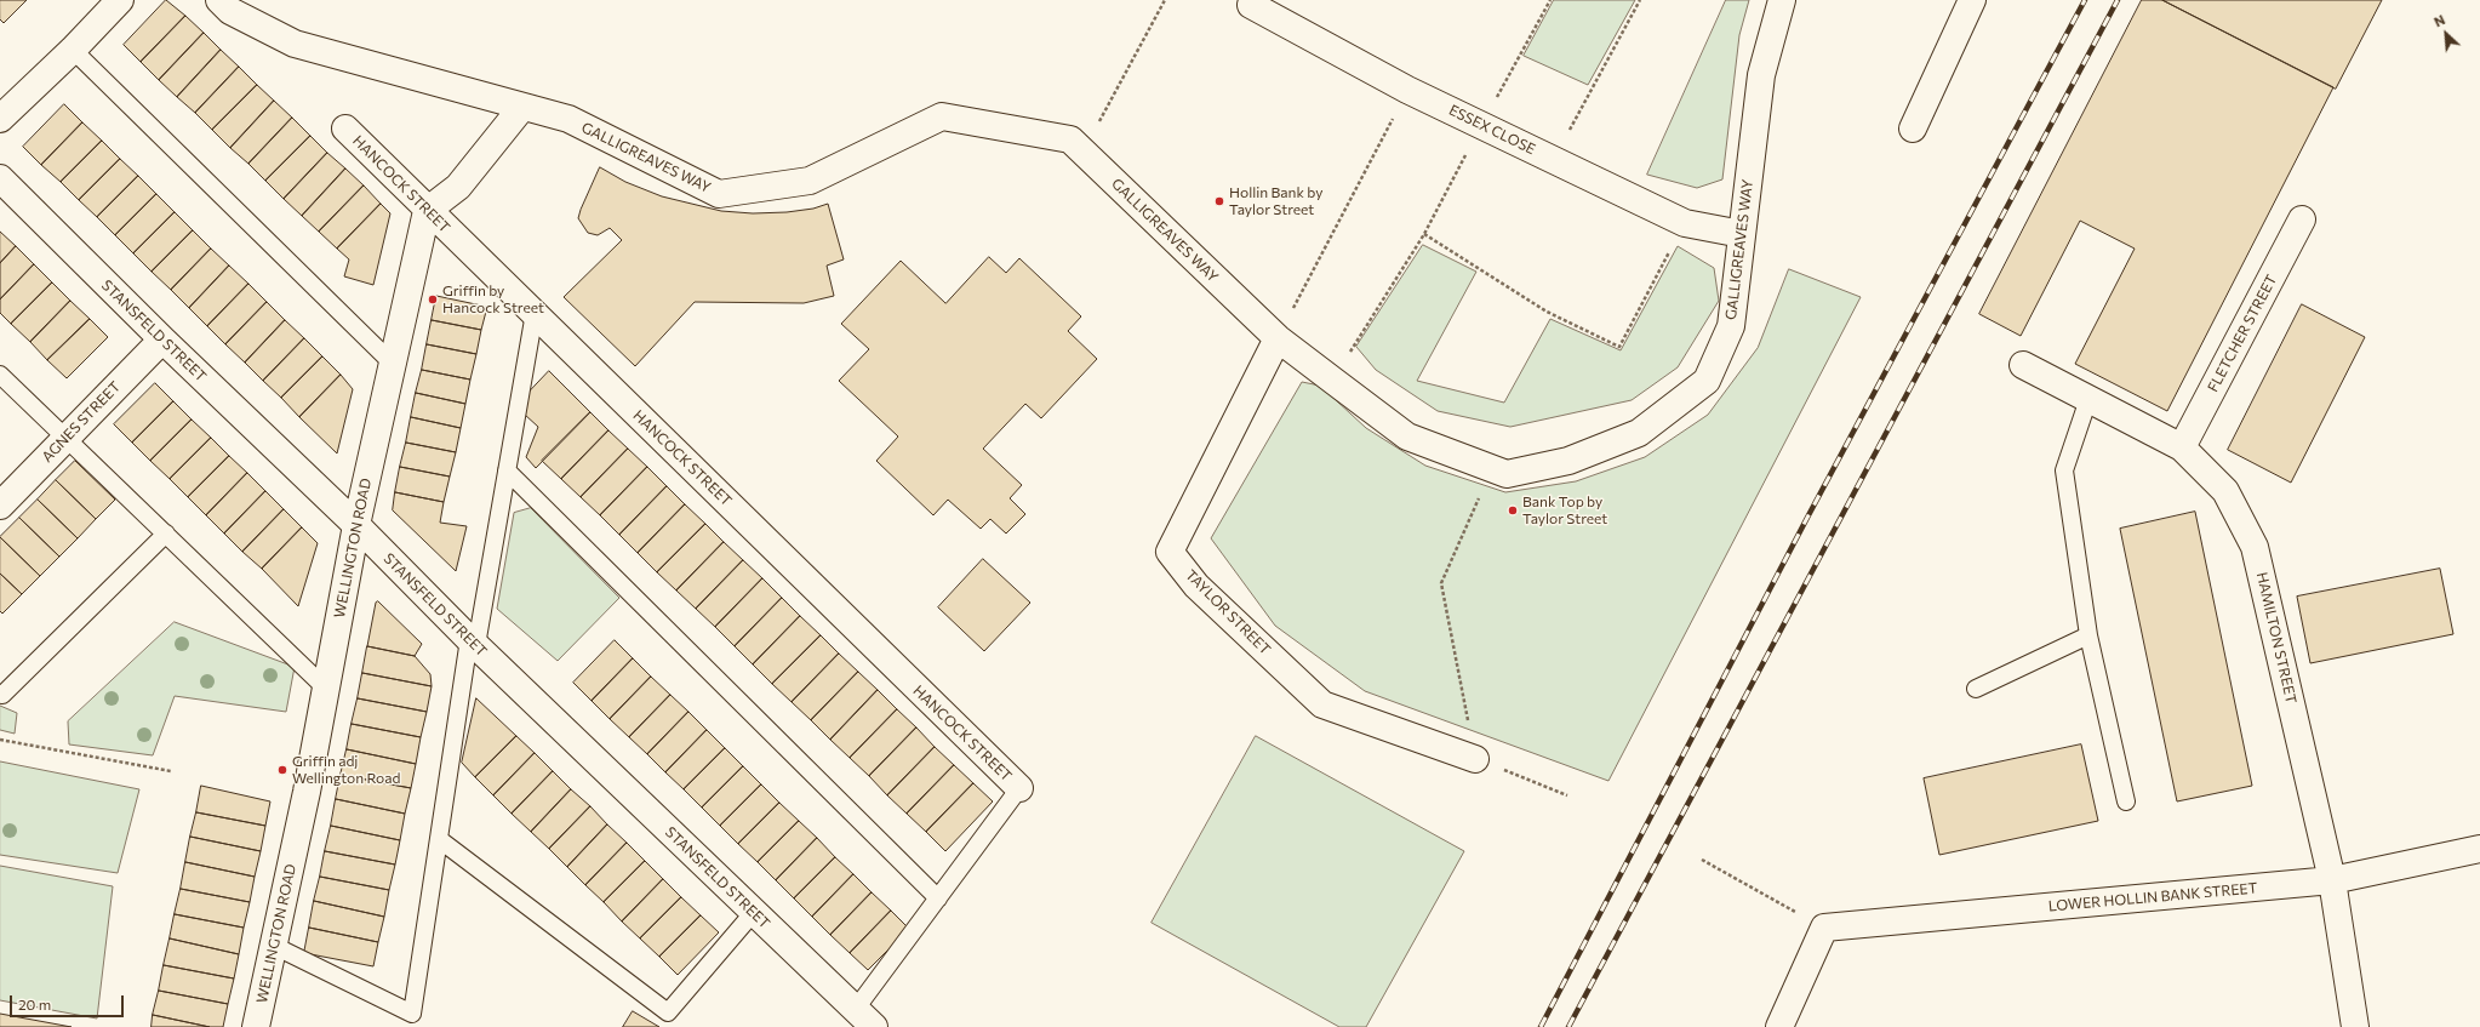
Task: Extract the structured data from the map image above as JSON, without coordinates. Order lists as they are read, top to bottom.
{
  "streets": {
    "street": [
      "ESSEX CLOSE",
      "GALLIGREAVES WAY",
      "HANCOCK STREET",
      "STANSFELD STREET",
      "FLETCHER STREET",
      "AGNES STREET",
      "WELLINGTON ROAD",
      "TAYLOR STREET",
      "HAMILTON STREET",
      "LOWER HOLLIN BANK STREET"
    ]
  },
  "crossings": [
    ["ESSEX CLOSE", "GALLIGREAVES WAY"],
    ["GALLIGREAVES WAY", "TAYLOR STREET"],
    ["HANCOCK STREET", "WELLINGTON ROAD"],
    ["STANSFELD STREET", "AGNES STREET"],
    ["STANSFELD STREET", "WELLINGTON ROAD"],
    ["FLETCHER STREET", "HAMILTON STREET"],
    ["HAMILTON STREET", "LOWER HOLLIN BANK STREET"]
  ],
  "places": [
    "Hollin Bank by Taylor Street",
    "Griffin by Hancock Street",
    "Bank Top by Taylor Street",
    "Griffin adj Wellington Road"
  ],
  "scale_bar": "20 m",
  "north": "top left"
}
